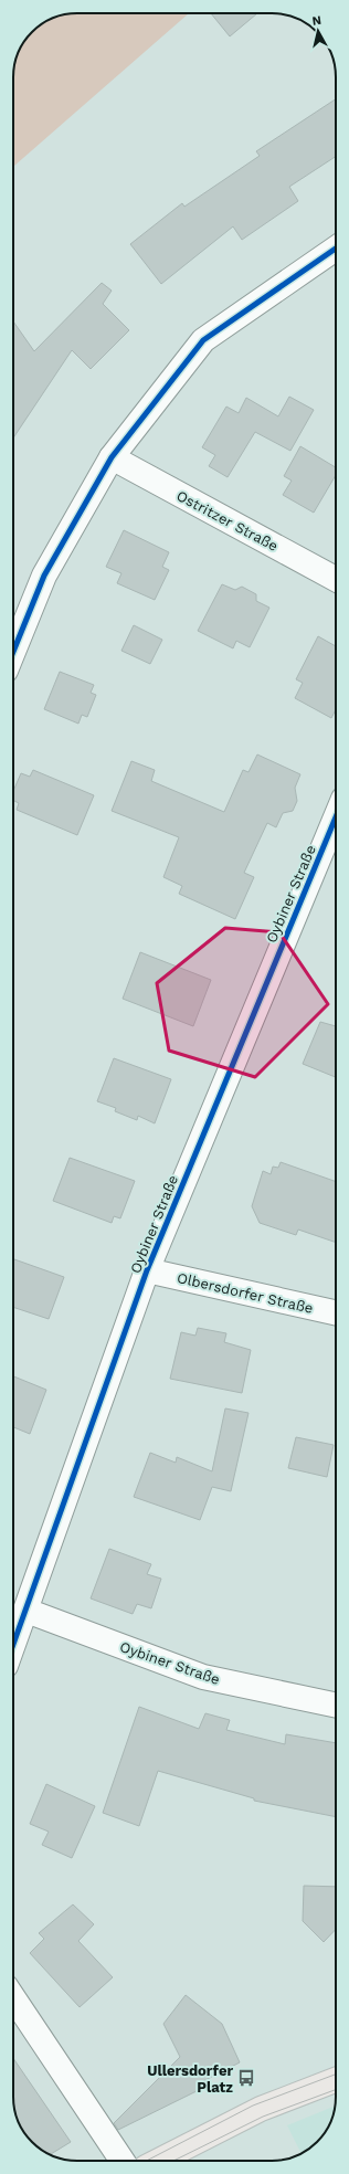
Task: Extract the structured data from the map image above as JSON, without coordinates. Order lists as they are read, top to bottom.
{
  "streets": {
    "street": ["Ostritzer Straße", "Oybiner Straße", "Olbersdorfer Straße"]
  },
  "crossings": [
    ["Oybiner Straße", "Olbersdorfer Straße"]
  ],
  "places": {
    "bus stop": ["Ullersdorfer Platz"]
  },
  "north": "top"
}
